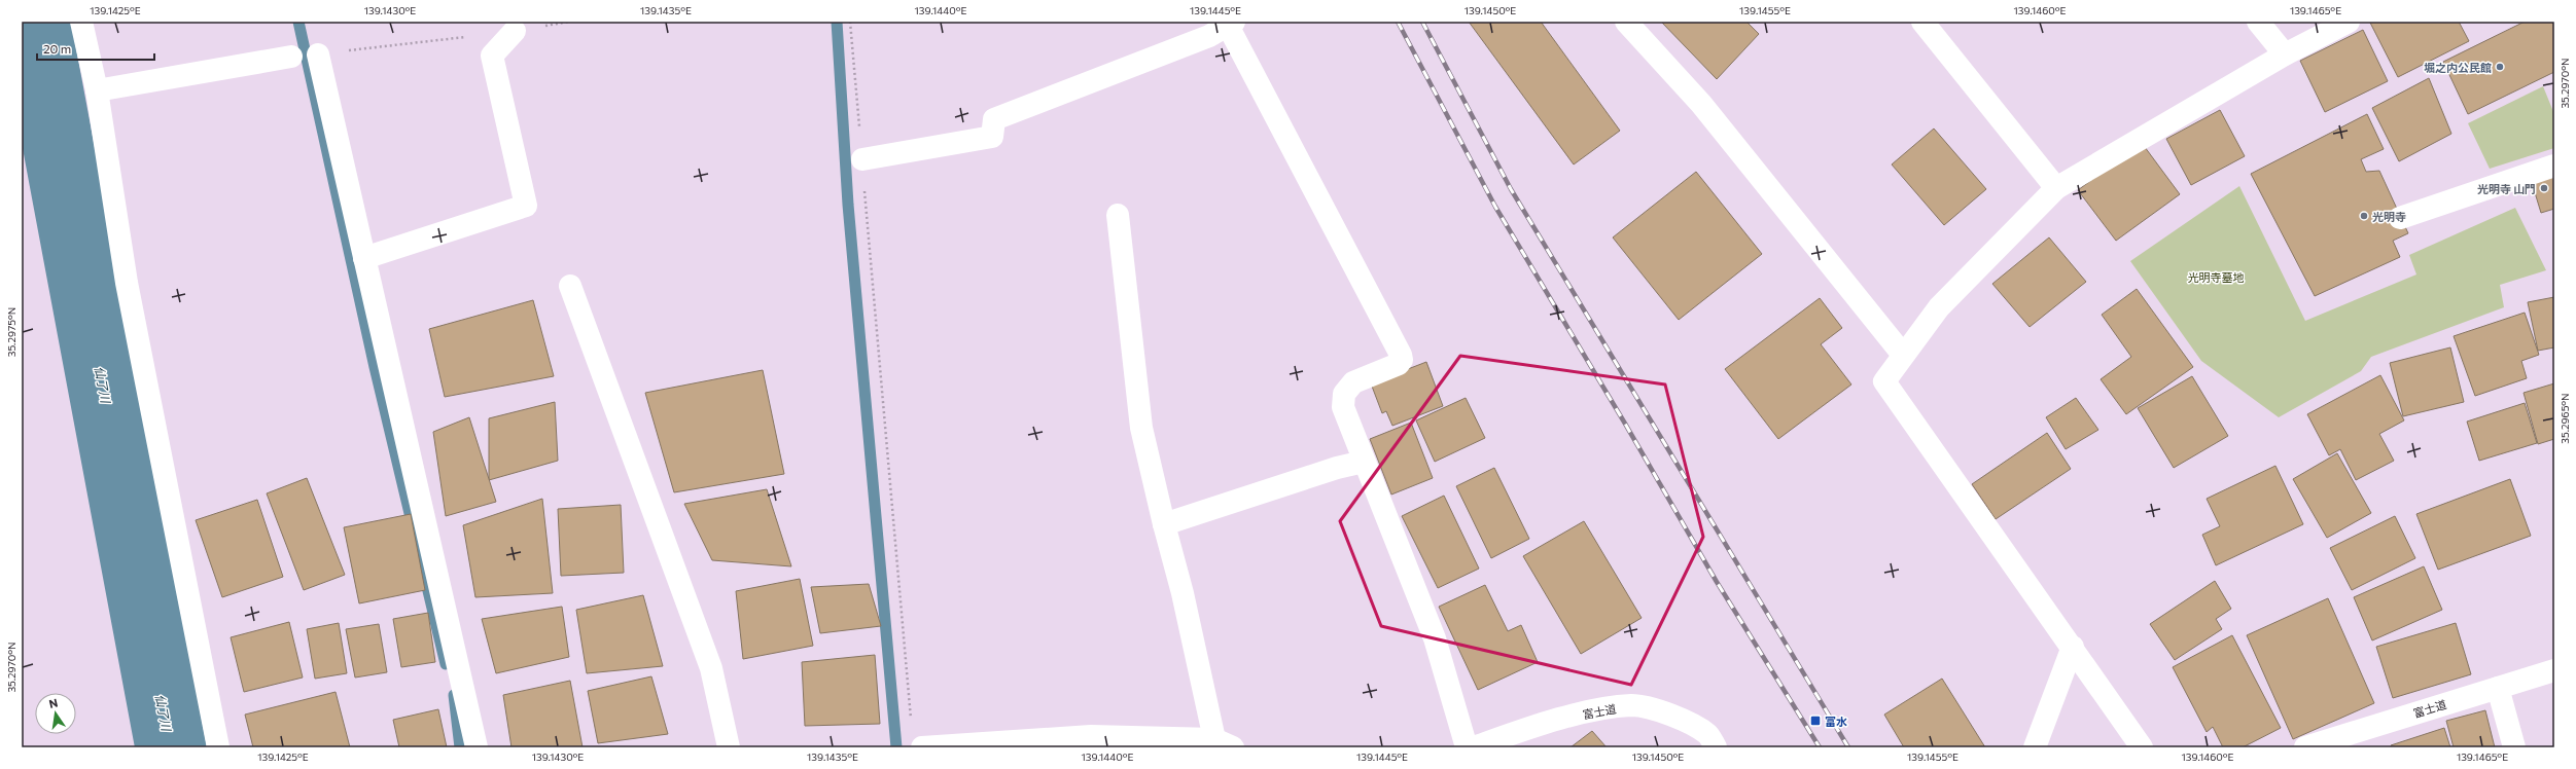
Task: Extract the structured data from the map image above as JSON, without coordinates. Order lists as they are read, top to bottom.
{
  "streets": {
    "street": ["富士道"]
  },
  "water": ["仙了川"],
  "parks": ["光明寺墓地"],
  "places": {
    "other": ["堀之内公民館", "光明寺 山門", "光明寺"],
    "transit": ["富水"]
  },
  "scale_bar": "20 m",
  "north": "top",
  "coordinates": [
    "139.1425°E",
    "139.1430°E",
    "139.1435°E",
    "139.1440°E",
    "139.1445°E",
    "139.1450°E",
    "139.1455°E",
    "139.1460°E",
    "139.1465°E",
    "35.2970°N",
    "35.2975°N",
    "35.2965°N"
  ]
}
